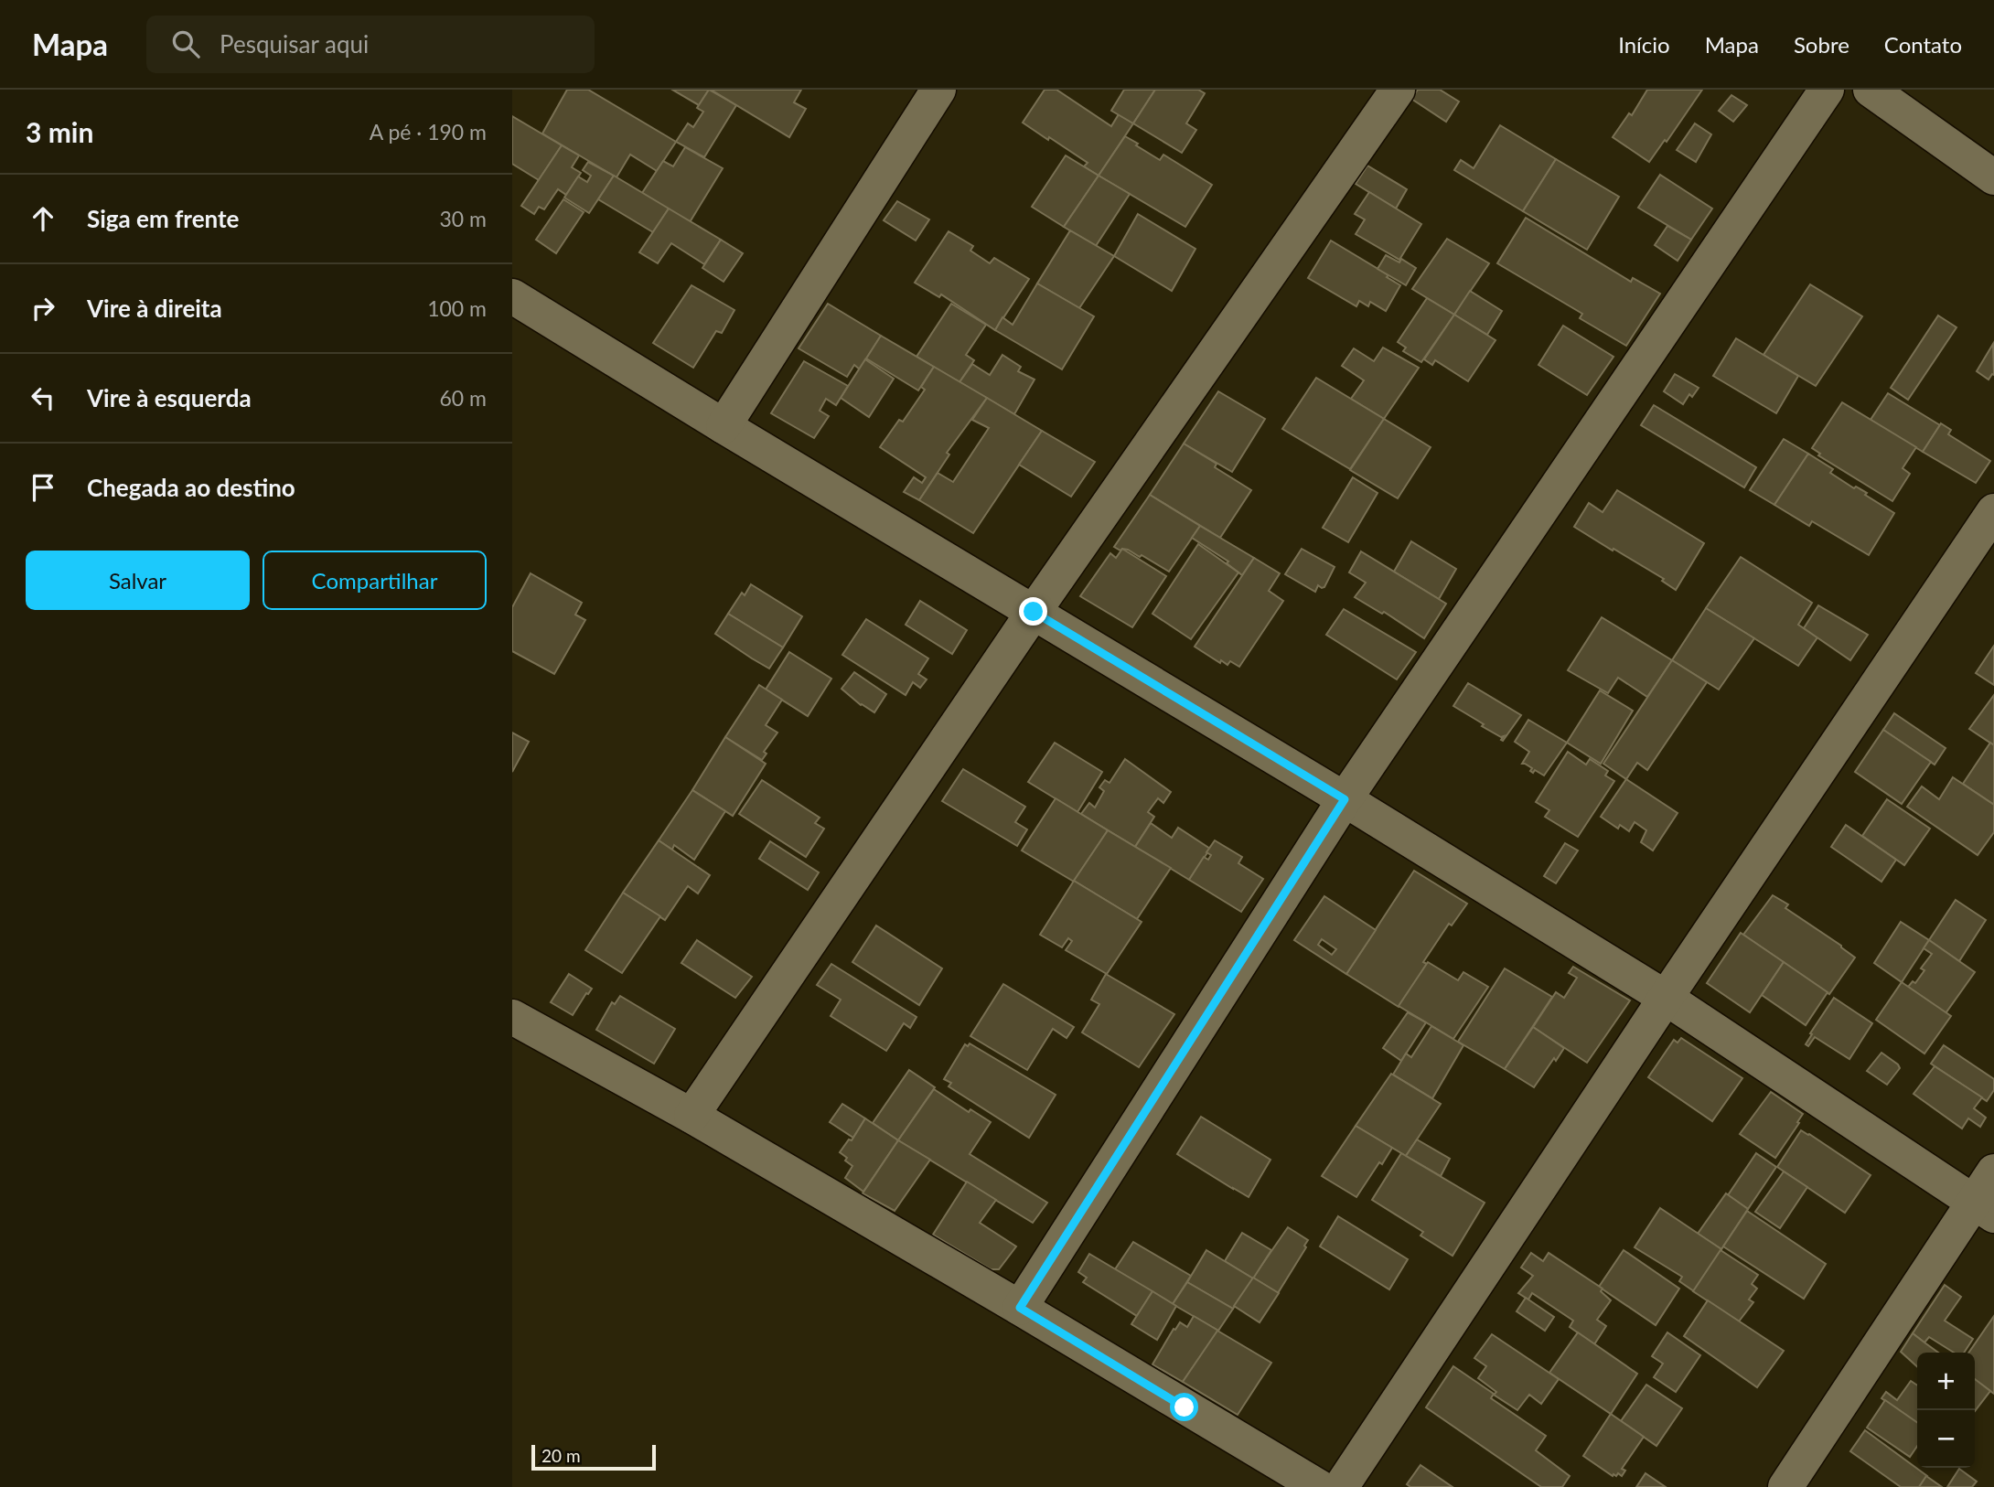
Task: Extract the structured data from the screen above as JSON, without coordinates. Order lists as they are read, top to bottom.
{
  "scale_bar": "20 m",
  "page": {
    "header": "Mapa",
    "search": "Pesquisar aqui",
    "nav": [
      "Início",
      "Mapa",
      "Sobre",
      "Contato"
    ],
    "heading": ["3 min", "A pé · 190 m"],
    "list": [
      ["Siga em frente", "30 m"],
      ["Vire à direita", "100 m"],
      ["Vire à esquerda", "60 m"],
      "Chegada ao destino"
    ],
    "buttons": ["Salvar", "Compartilhar"],
    "map_buttons": ["+", "−"],
    "scale": "20 m"
  }
}
